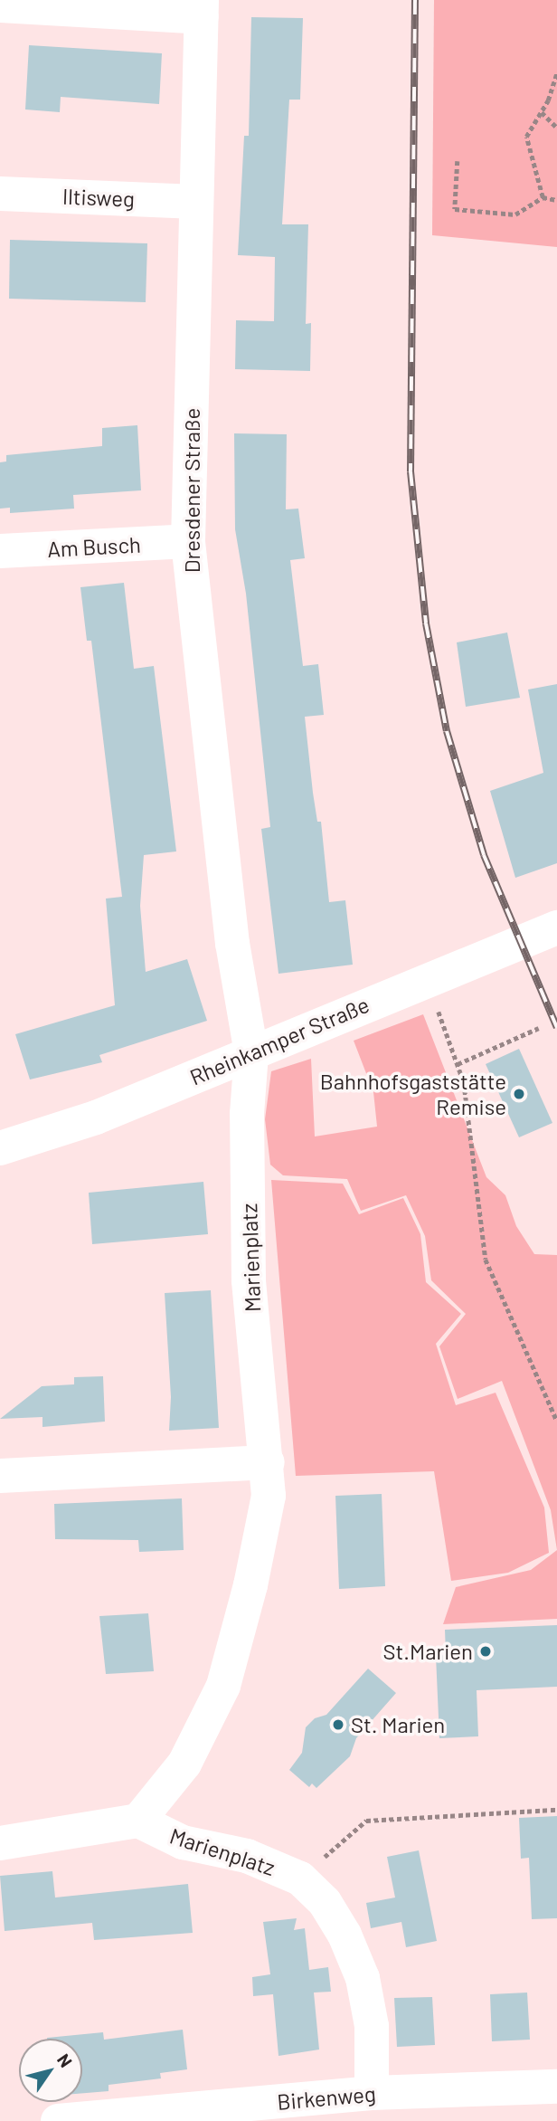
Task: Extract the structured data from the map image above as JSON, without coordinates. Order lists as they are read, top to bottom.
{
  "streets": {
    "street": [
      "Iltisweg",
      "Dresdener Straße",
      "Am Busch",
      "Rheinkamper Straße",
      "Marienplatz",
      "Birkenweg"
    ]
  },
  "crossings": [
    ["Iltisweg", "Dresdener Straße"],
    ["Dresdener Straße", "Am Busch"],
    ["Dresdener Straße", "Rheinkamper Straße"],
    ["Dresdener Straße", "Marienplatz"],
    ["Rheinkamper Straße", "Marienplatz"],
    ["Marienplatz", "Birkenweg"]
  ],
  "places": ["Bahnhofsgaststätte Remise", "St.Marien", "St. Marien"],
  "north": "top right"
}
